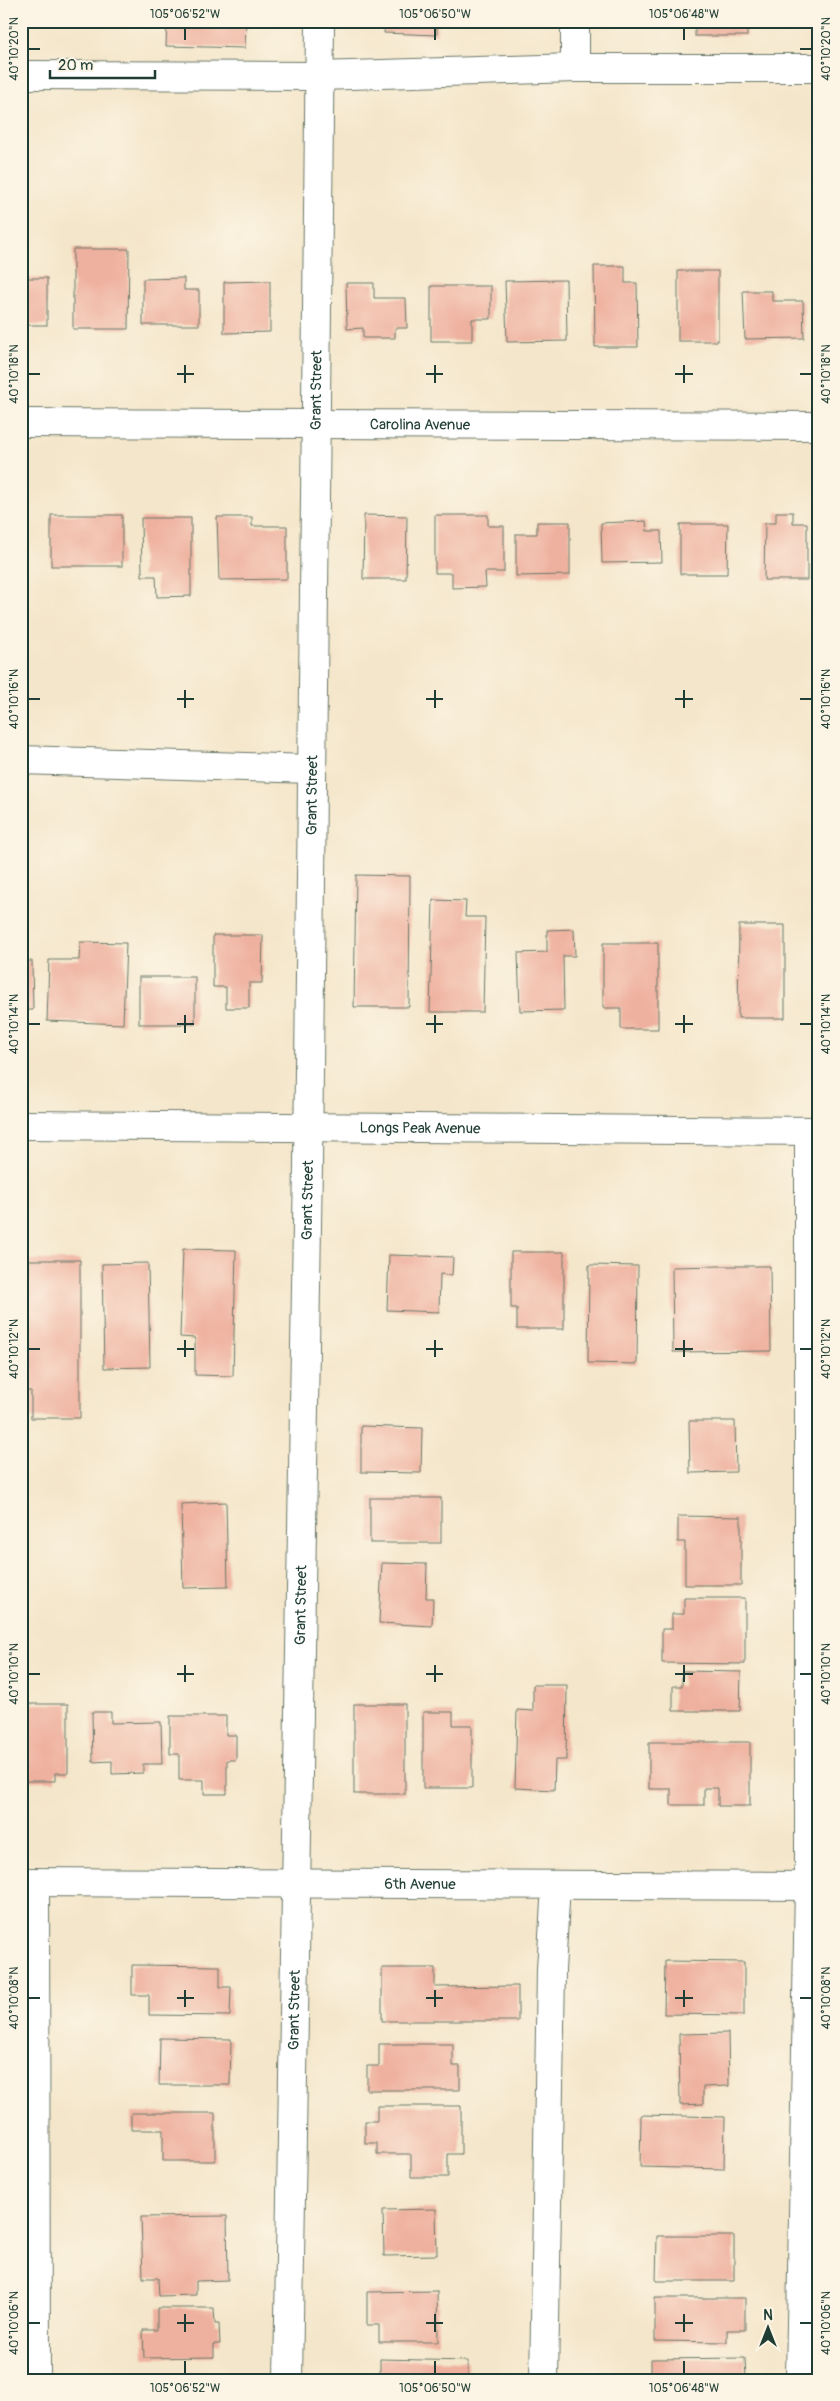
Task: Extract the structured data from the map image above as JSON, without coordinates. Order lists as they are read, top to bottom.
{
  "streets": {
    "street": [
      "Grant Street",
      "Carolina Avenue",
      "Longs Peak Avenue",
      "6th Avenue"
    ]
  },
  "crossings": [
    ["Grant Street", "Carolina Avenue"],
    ["Grant Street", "Longs Peak Avenue"],
    ["Grant Street", "6th Avenue"]
  ],
  "scale_bar": "20 m",
  "north": "top",
  "coordinates": [
    "105°06'52\"W",
    "105°06'50\"W",
    "105°06'48\"W",
    "40°10'20\"N",
    "40°10'18\"N",
    "40°10'16\"N",
    "40°10'14\"N",
    "40°10'12\"N",
    "40°10'10\"N",
    "40°10'08\"N",
    "40°10'06\"N"
  ]
}
